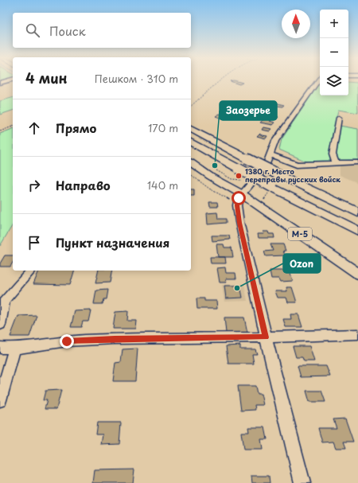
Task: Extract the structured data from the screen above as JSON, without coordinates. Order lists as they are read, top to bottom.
{
  "streets": {
    "main road": ["М-5"]
  },
  "places": ["Заозерье", "1380 г. Место переправы русских войск", "Ozon"],
  "north": "top",
  "page": {
    "map_buttons": ["+", "−"],
    "search": "Поиск",
    "heading": ["4 мин", "Пешком · 310 m"],
    "list": [
      ["Прямо", "170 m"],
      ["Направо", "140 m"],
      "Пункт назначения"
    ]
  }
}
